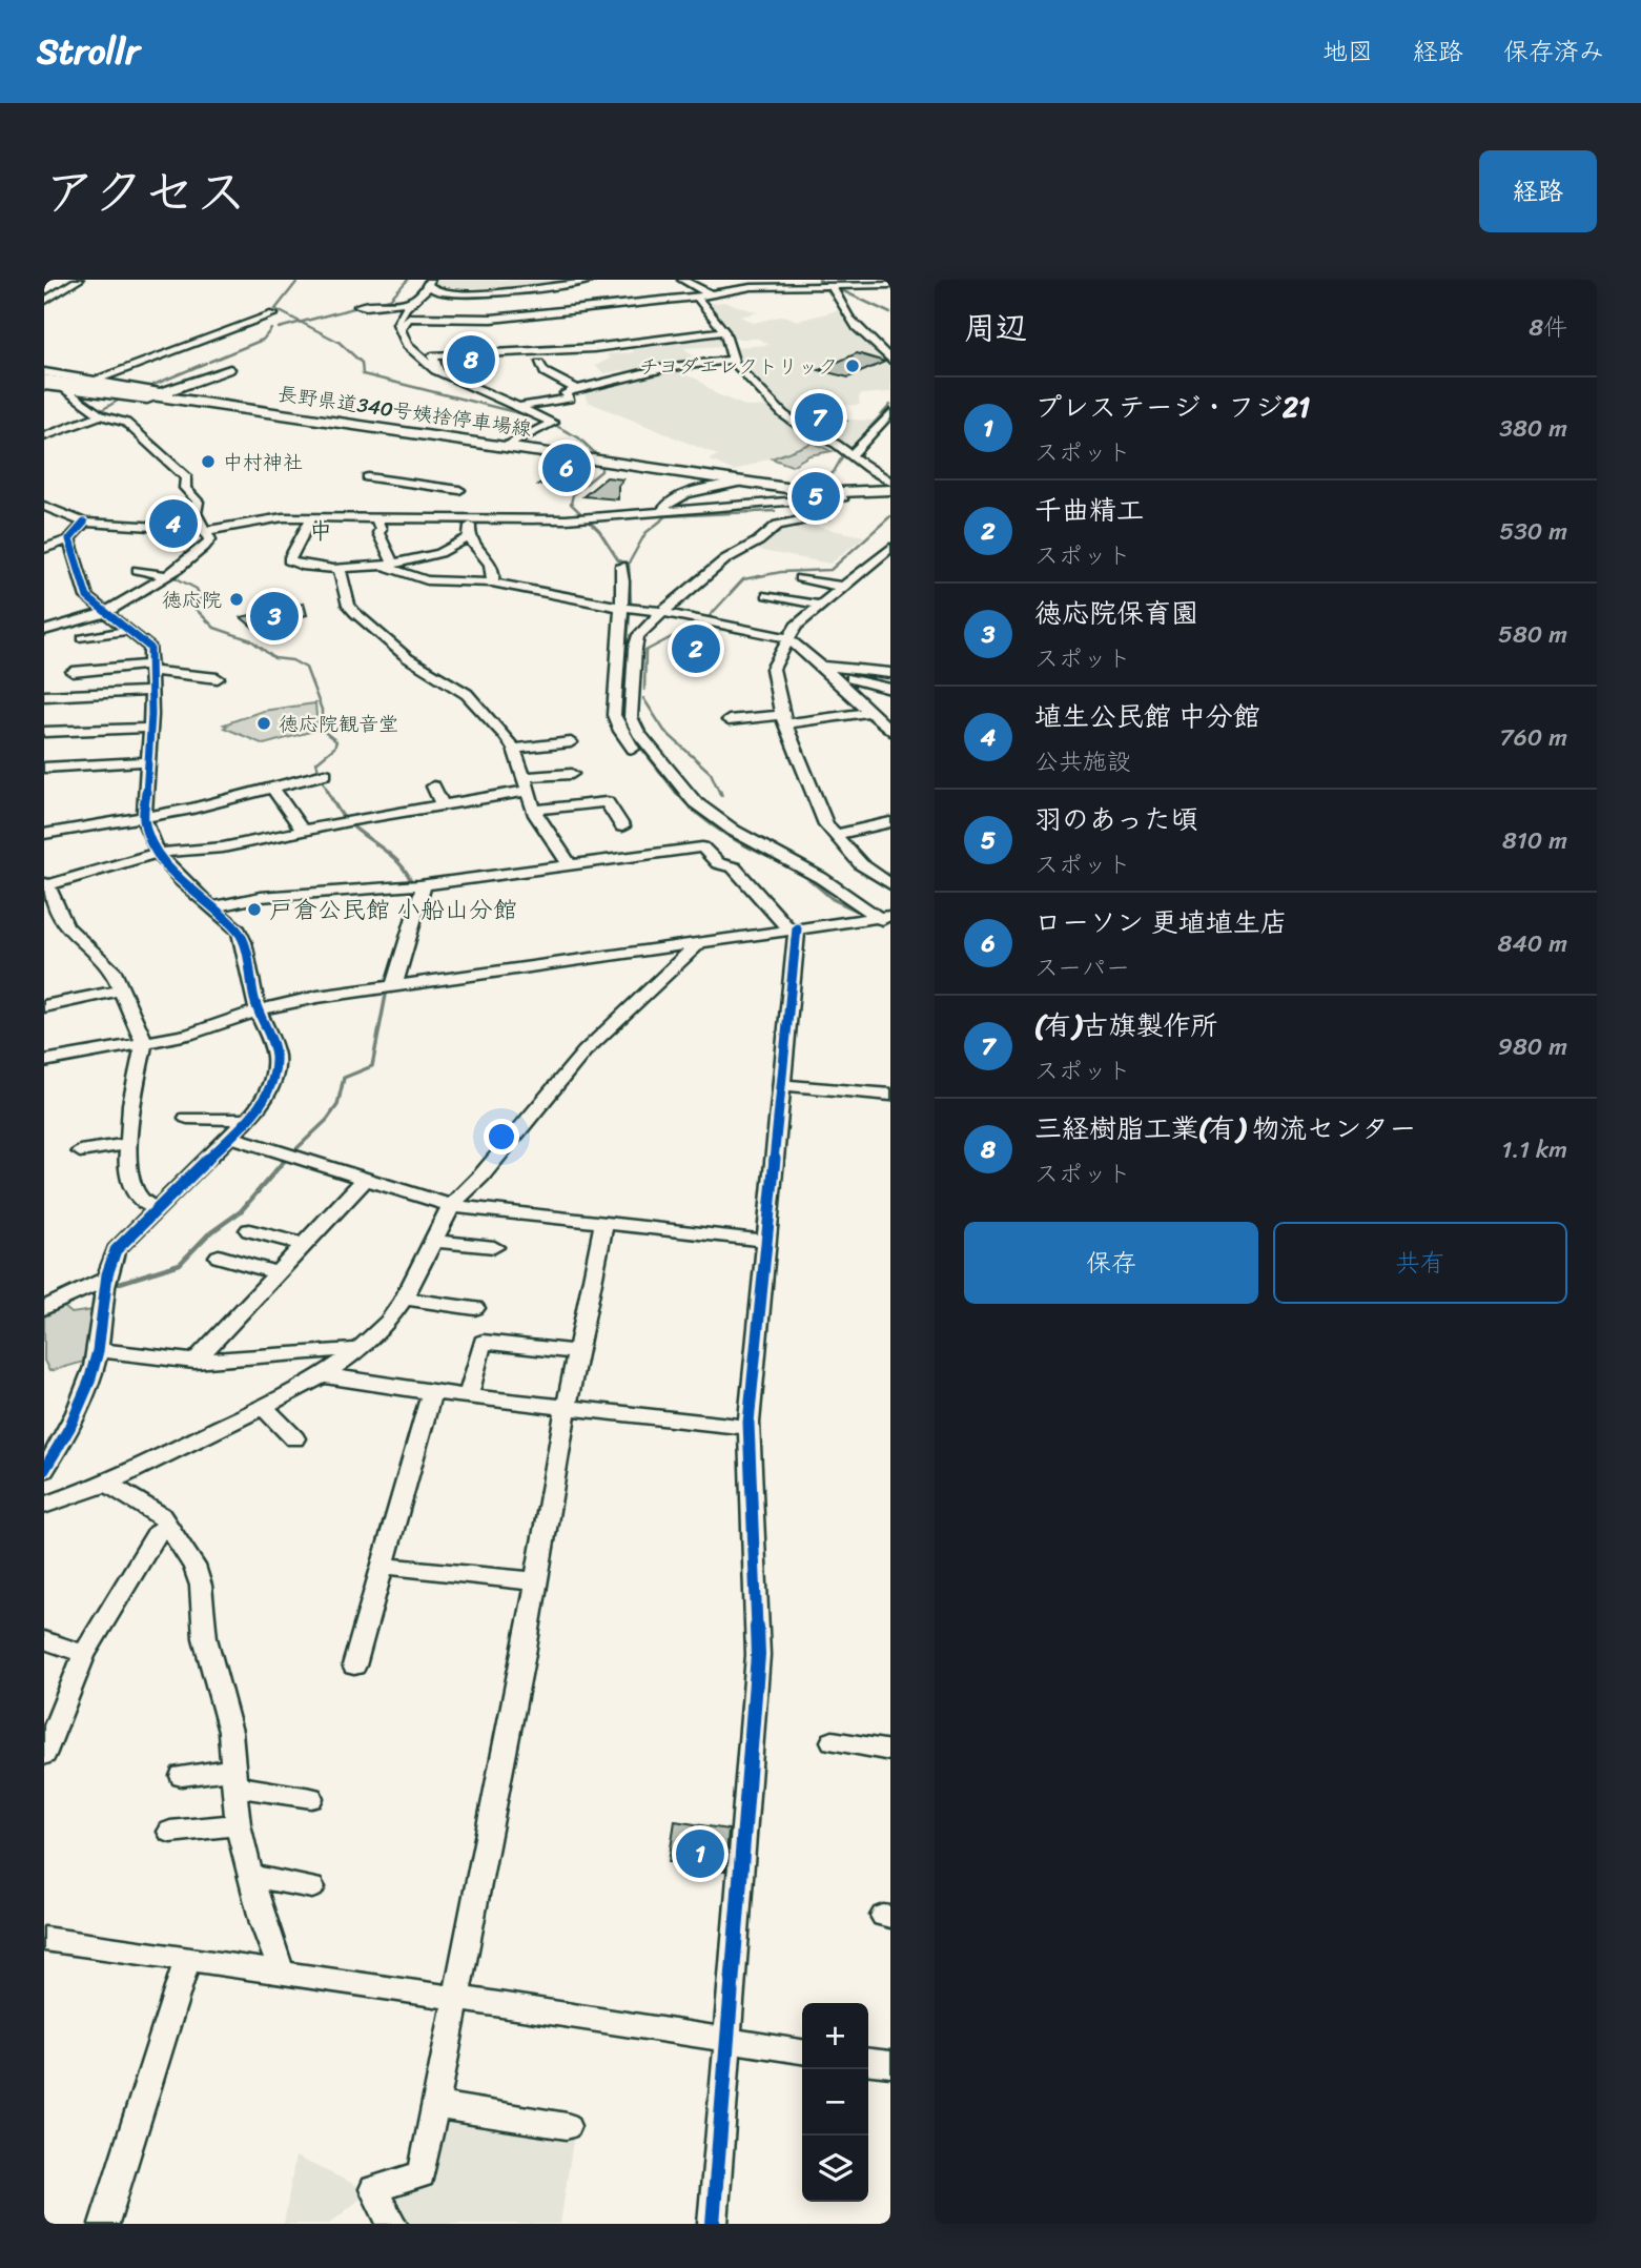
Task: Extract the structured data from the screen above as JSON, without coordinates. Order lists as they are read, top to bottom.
{
  "streets": {
    "main road": ["長野県道340号姨捨停車場線"]
  },
  "districts": ["中"],
  "places": [
    "チヨダエレクトリック",
    "中村神社",
    "徳応院",
    "徳応院観音堂",
    "戸倉公民館 小船山分館"
  ],
  "page": {
    "header": "Strollr",
    "nav": ["地図", "経路", "保存済み"],
    "title": "アクセス",
    "buttons": [
      "経路",
      ["保存", "共有"]
    ],
    "heading": ["周辺", "8件"],
    "pins": [
      "8",
      "7",
      "6",
      "5",
      "4",
      "3",
      "2",
      "1"
    ],
    "list": [
      {
        "mark": "1",
        "name": "プレステージ・フジ21",
        "note": "スポット",
        "value": "380 m"
      },
      {
        "mark": "2",
        "name": "千曲精工",
        "note": "スポット",
        "value": "530 m"
      },
      {
        "mark": "3",
        "name": "徳応院保育園",
        "note": "スポット",
        "value": "580 m"
      },
      {
        "mark": "4",
        "name": "埴生公民館 中分館",
        "note": "公共施設",
        "value": "760 m"
      },
      {
        "mark": "5",
        "name": "羽のあった頃",
        "note": "スポット",
        "value": "810 m"
      },
      {
        "mark": "6",
        "name": "ローソン 更埴埴生店",
        "note": "スーパー",
        "value": "840 m"
      },
      {
        "mark": "7",
        "name": "(有)古旗製作所",
        "note": "スポット",
        "value": "980 m"
      },
      {
        "mark": "8",
        "name": "三経樹脂工業(有) 物流センター",
        "note": "スポット",
        "value": "1.1 km"
      }
    ],
    "map_buttons": ["+", "−"]
  }
}
